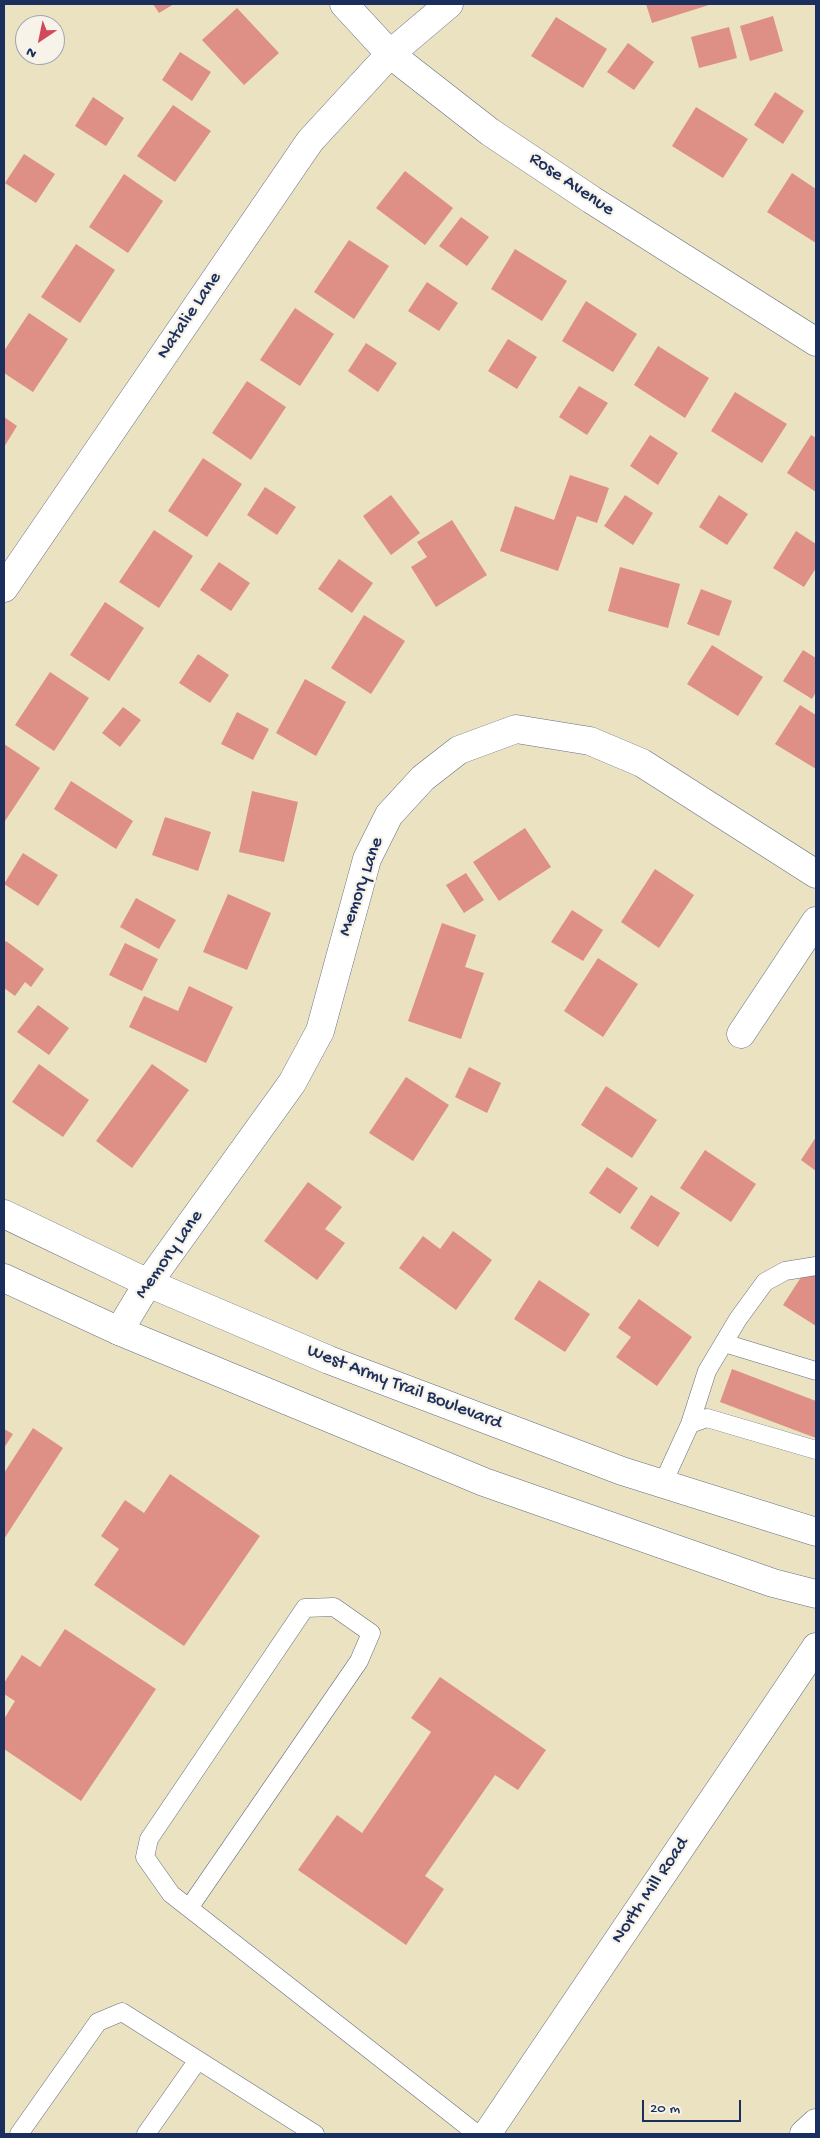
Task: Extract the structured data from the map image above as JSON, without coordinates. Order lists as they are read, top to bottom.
{
  "streets": {
    "street": [
      "Rose Avenue",
      "Natalie Lane",
      "Memory Lane",
      "West Army Trail Boulevard",
      "North Mill Road"
    ]
  },
  "crossings": [
    ["Rose Avenue", "Natalie Lane"],
    ["Memory Lane", "West Army Trail Boulevard"]
  ],
  "scale_bar": "20 m",
  "north": "bottom left"
}
